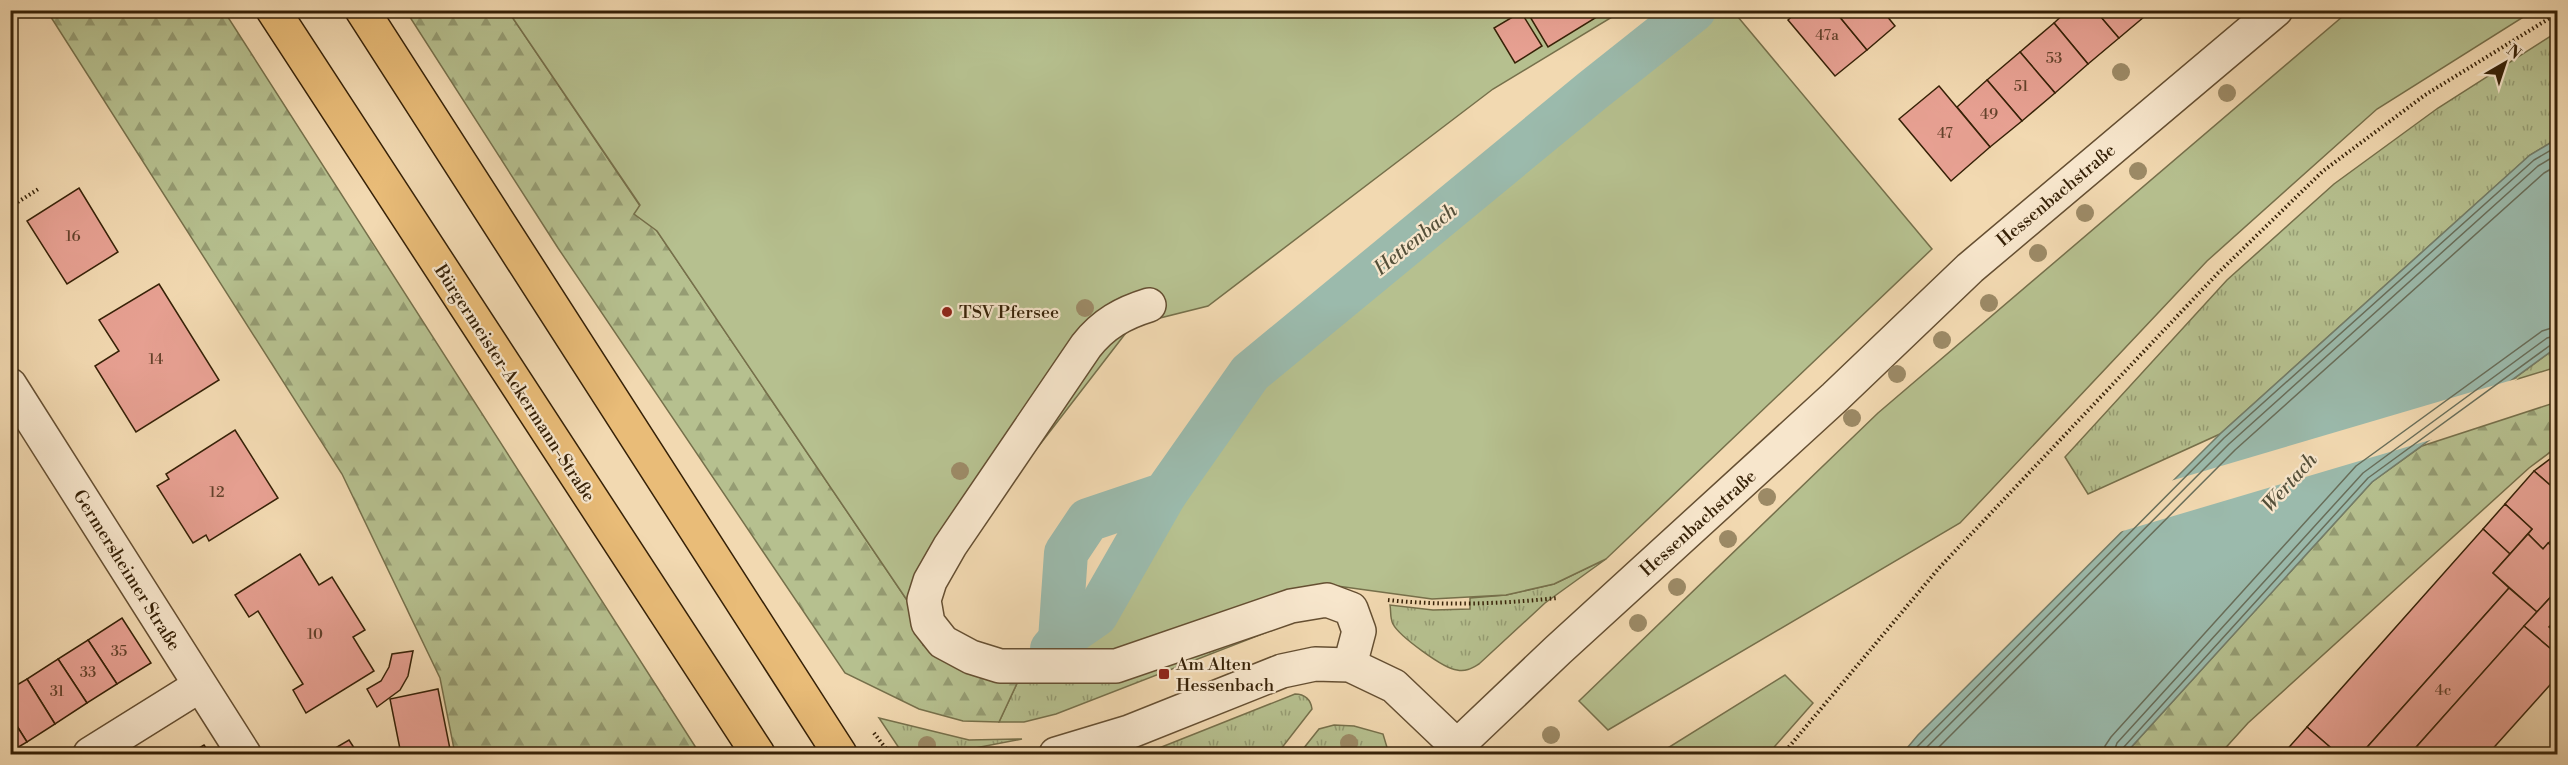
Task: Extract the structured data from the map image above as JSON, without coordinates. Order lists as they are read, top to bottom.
{
  "streets": {
    "main road": ["Bürgermeister-Ackermann-Straße"],
    "street": ["Hessenbachstraße", "Germersheimer Straße"]
  },
  "water": ["Hettenbach", "Wertach"],
  "places": {
    "other": ["TSV Pfersee"],
    "transit": ["Am Alten Hessenbach"]
  },
  "house_numbers": [
    "47a",
    "53",
    "51",
    "49",
    "47",
    "16",
    "14",
    "12",
    "10",
    "35",
    "33",
    "4c",
    "31"
  ],
  "north": "top right"
}
